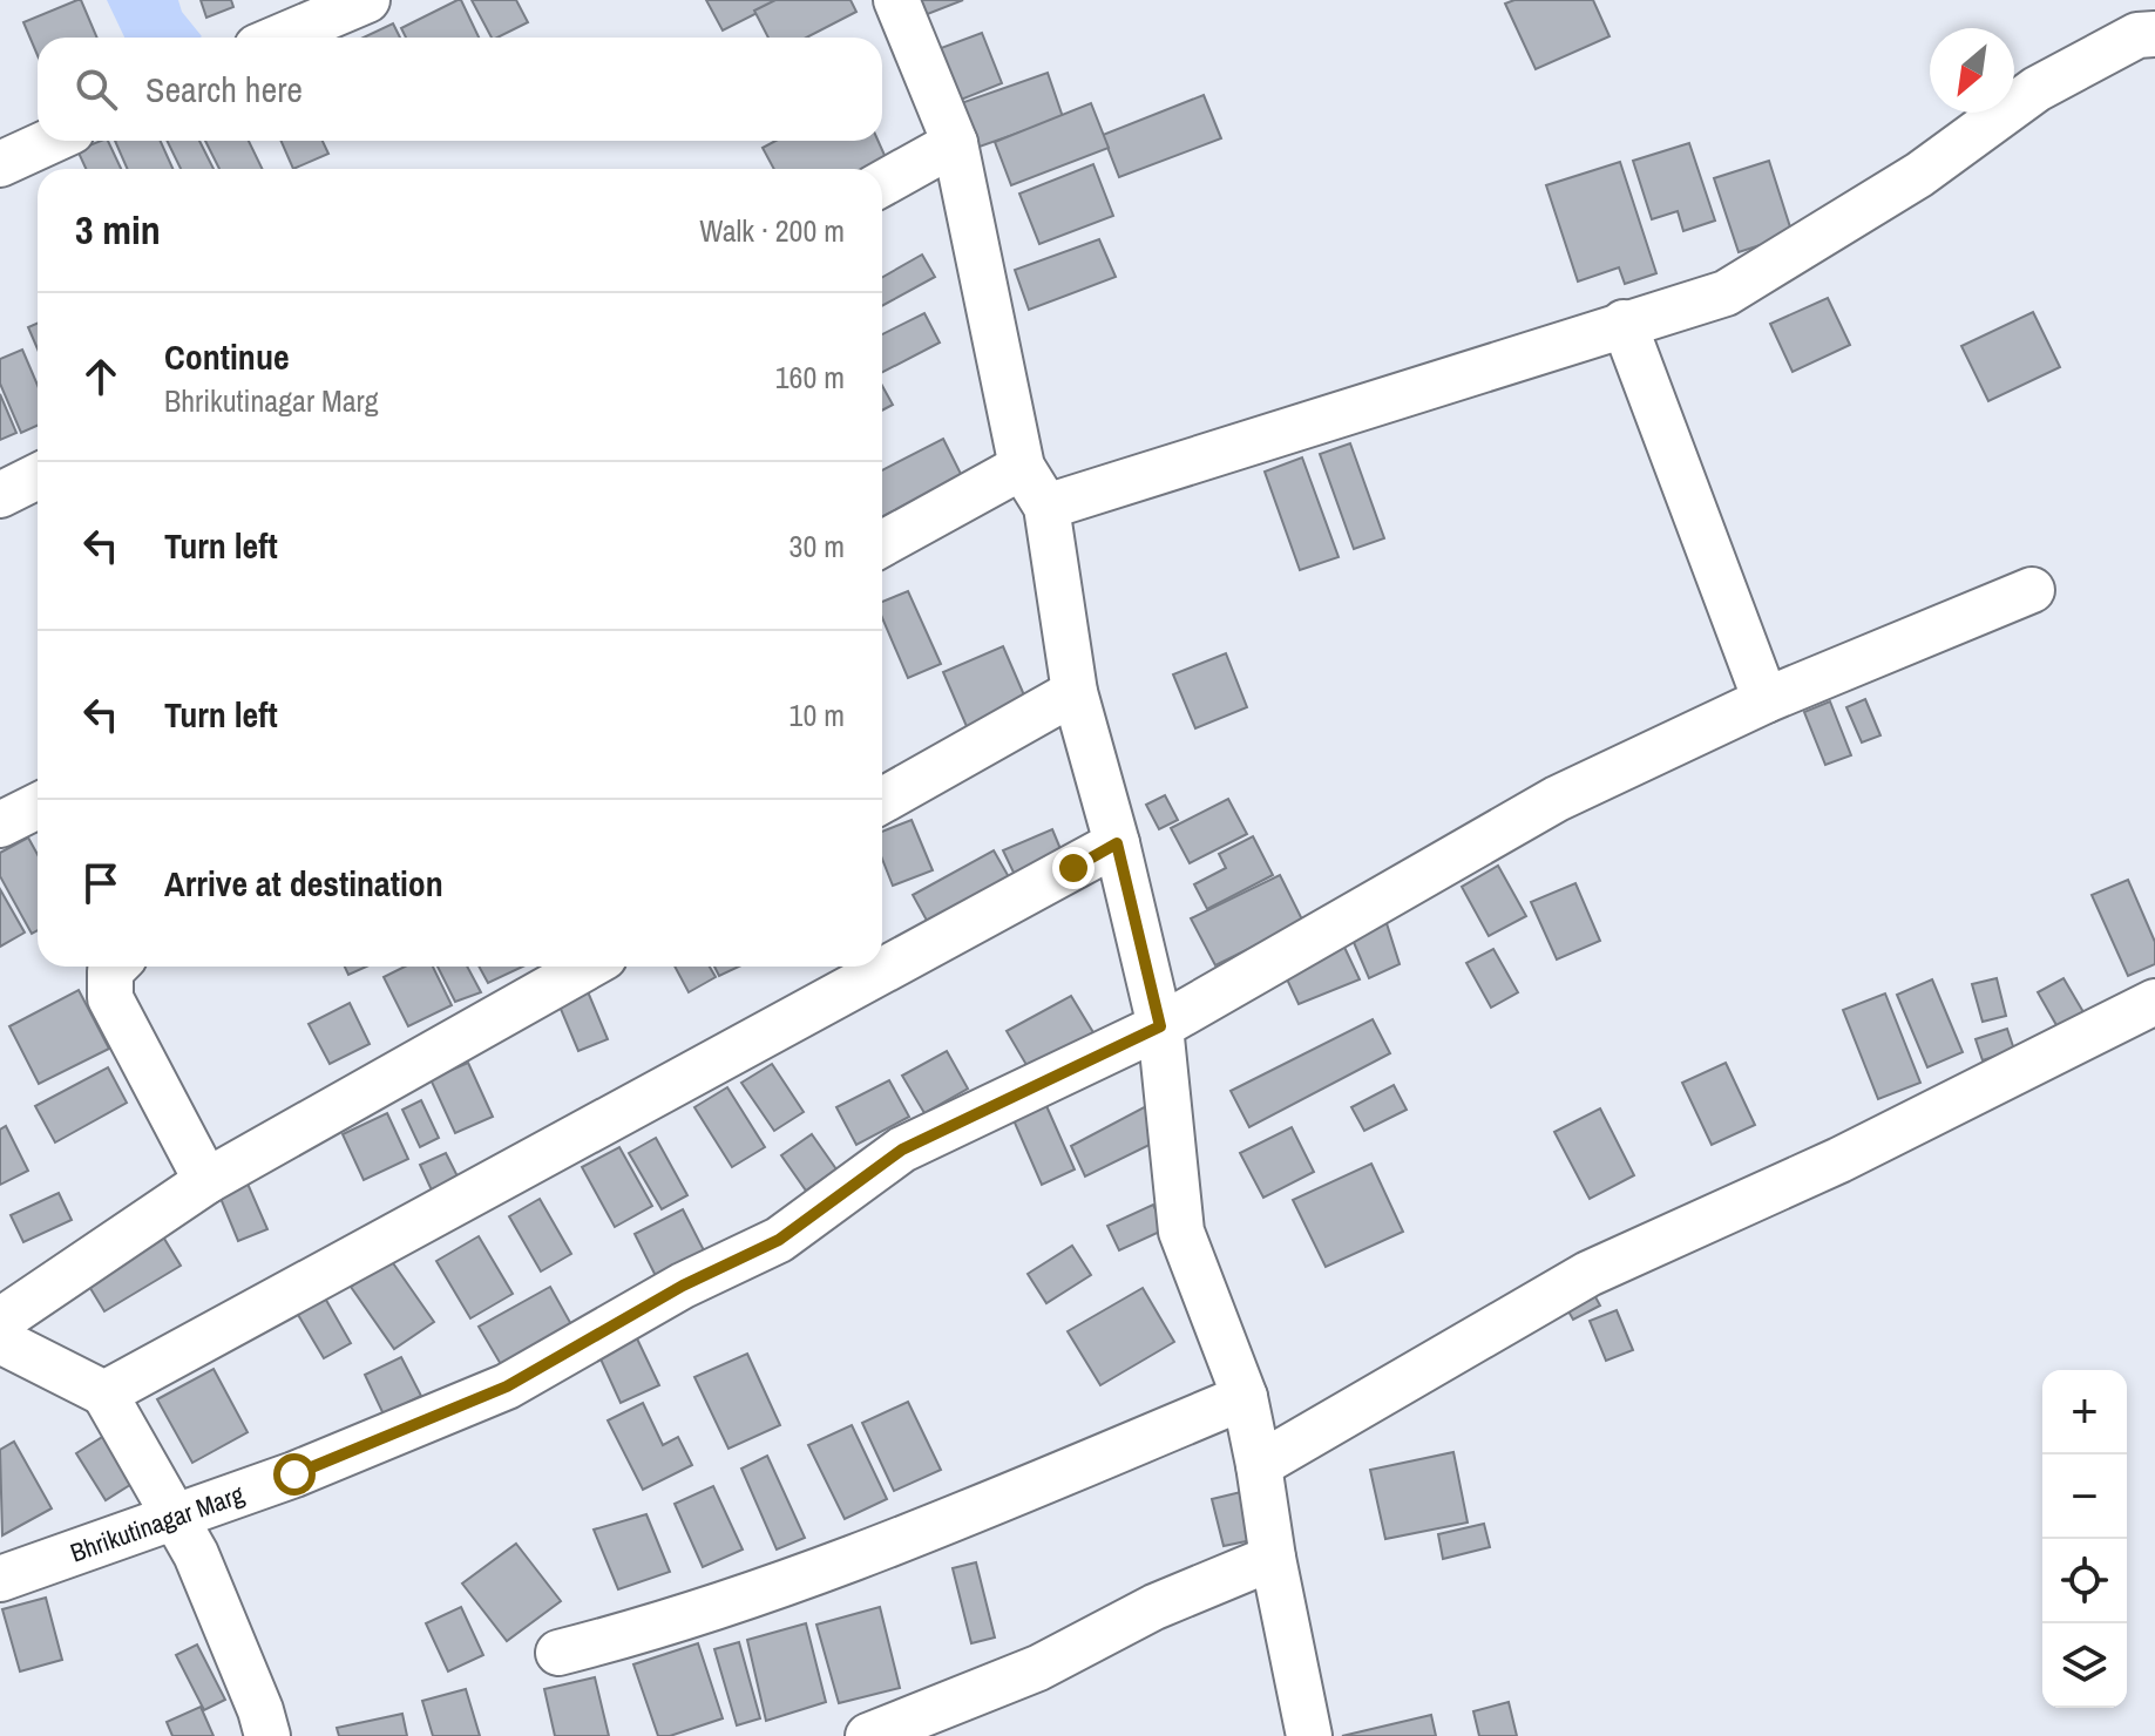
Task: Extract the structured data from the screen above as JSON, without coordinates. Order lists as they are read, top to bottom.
{
  "streets": {
    "street": ["Bhrikutinagar Marg"]
  },
  "north": "bottom left",
  "page": {
    "search": "Search here",
    "heading": ["3 min", "Walk · 200 m"],
    "list": [
      ["Continue", "Bhrikutinagar Marg", "160 m"],
      ["Turn left", "30 m"],
      ["Turn left", "10 m"],
      "Arrive at destination"
    ],
    "map_buttons": ["+", "−"]
  }
}
